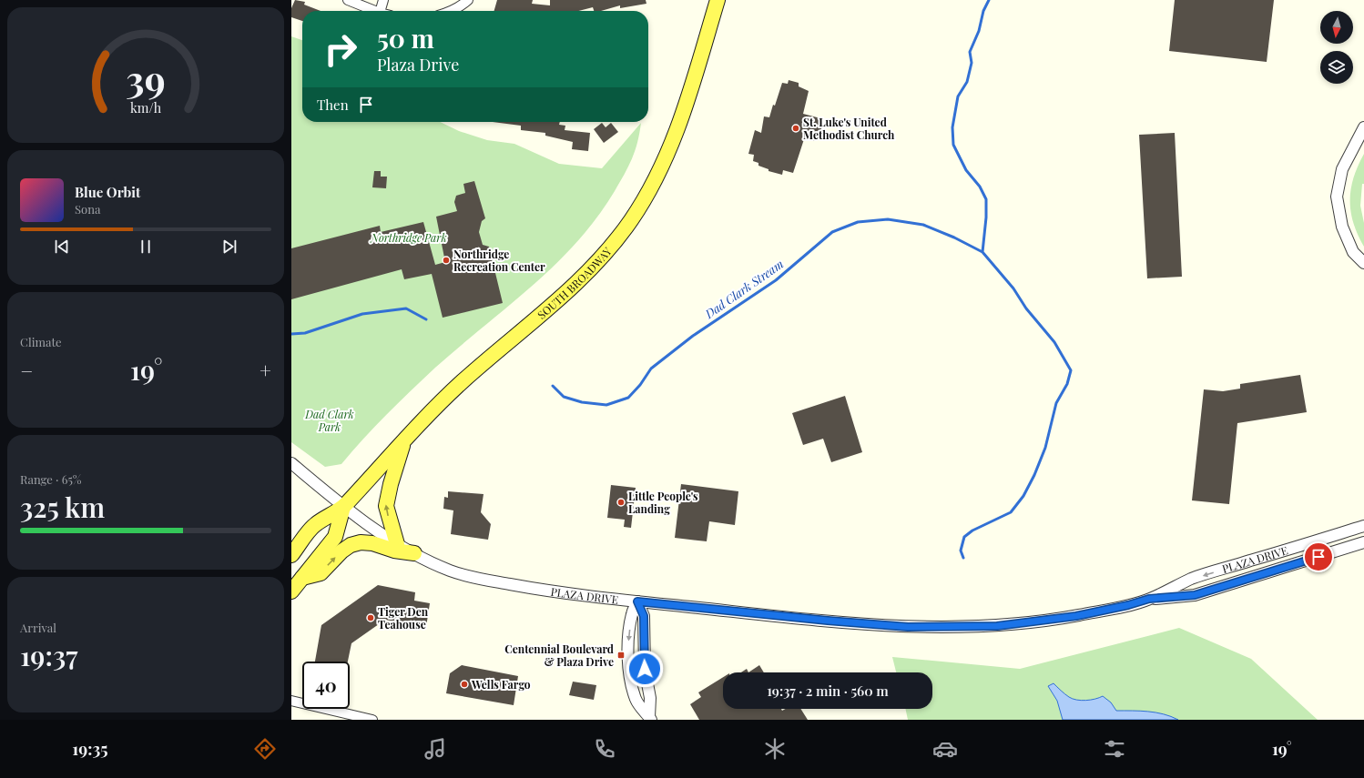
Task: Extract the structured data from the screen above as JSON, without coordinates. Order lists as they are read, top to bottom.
{
  "streets": {
    "main road": ["SOUTH BROADWAY"],
    "street": ["PLAZA DRIVE"]
  },
  "crossings": [
    ["SOUTH BROADWAY", "PLAZA DRIVE"]
  ],
  "water": ["Dad Clark Stream"],
  "parks": ["Northridge Park", "Dad Clark Park"],
  "places": {
    "other": [
      "St. Luke's United Methodist Church",
      "Northridge Recreation Center",
      "Little People's Landing",
      "Tiger Den Teahouse",
      "Wells Fargo"
    ],
    "transit": ["Centennial Boulevard & Plaza Drive"]
  },
  "north": "bottom",
  "page": {
    "turn": ["50 m", "Plaza Drive"],
    "then": "Then",
    "song": ["Blue Orbit", "Sona"],
    "tile": [
      "Climate",
      ["Range · 65%", "325 km"],
      ["Arrival", "19:37"]
    ],
    "heat": ["−", "19°", "+"],
    "limit": "40",
    "trip": "19:37 · 2 min · 560 m",
    "tabs": ["19:35", "19°"],
    "gauge": ["39", "km/h"]
  }
}
